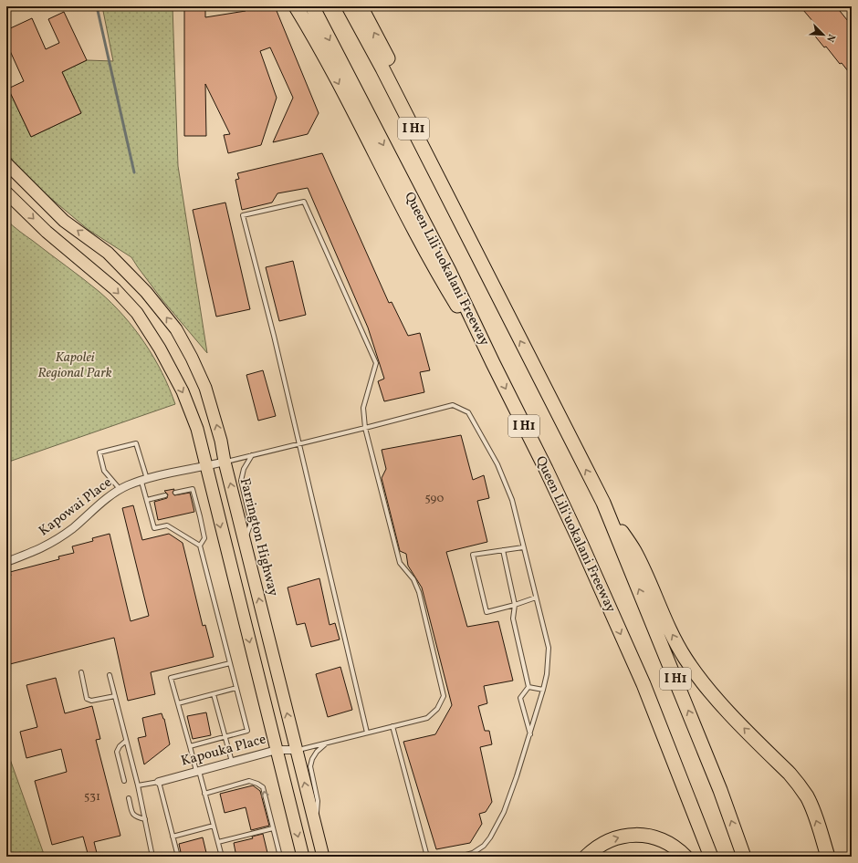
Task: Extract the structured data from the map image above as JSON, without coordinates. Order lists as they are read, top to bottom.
{
  "streets": {
    "highway": ["I H1", "Queen Liliʻuokalani Freeway"],
    "main road": ["Farrington Highway"],
    "street": ["Kapowai Place", "Kapouka Place"]
  },
  "crossings": [
    ["Kapowai Place", "Farrington Highway"],
    ["Farrington Highway", "Kapouka Place"]
  ],
  "parks": ["Kapolei Regional Park"],
  "house_numbers": ["590", "531"],
  "north": "bottom right"
}
